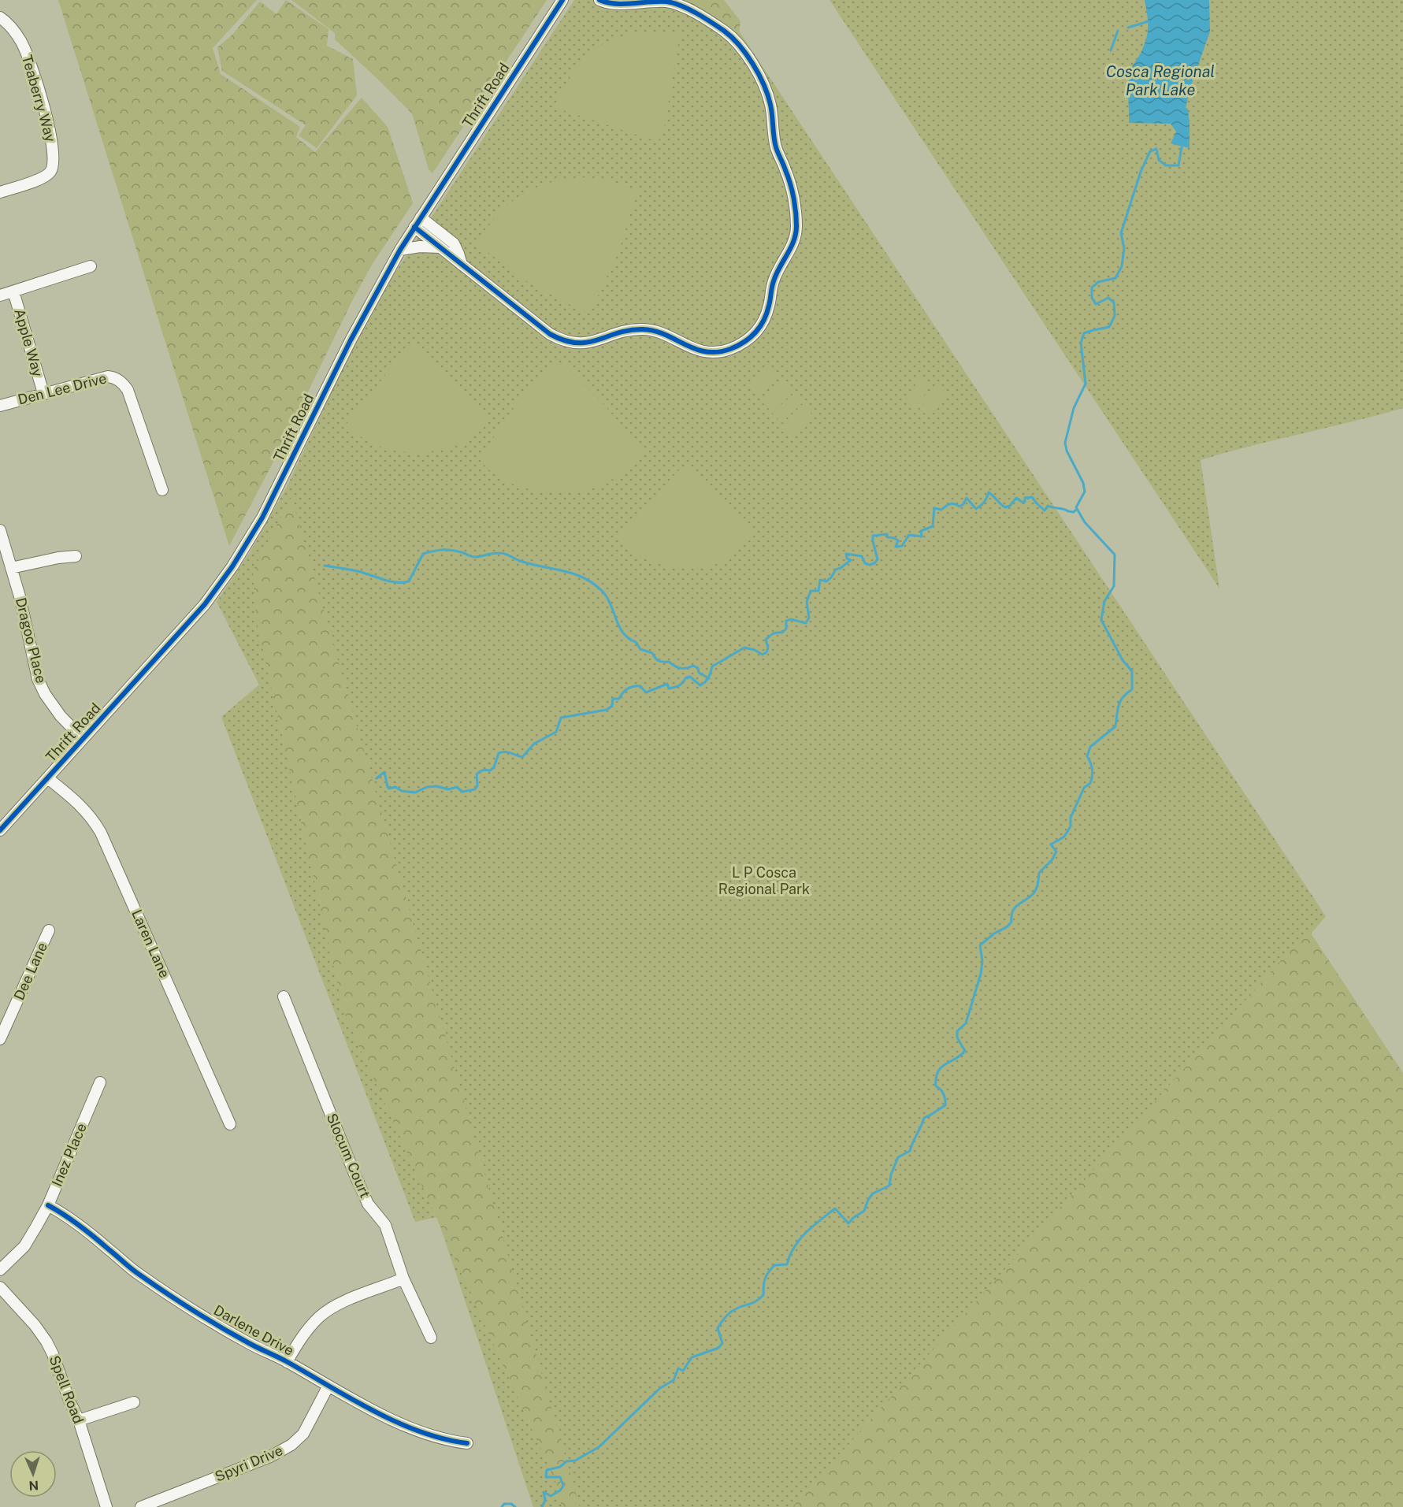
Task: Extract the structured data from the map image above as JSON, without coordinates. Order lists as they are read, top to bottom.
{
  "streets": {
    "street": [
      "Thrift Road",
      "Teaberry Way",
      "Apple Way",
      "Den Lee Drive",
      "Dragoo Place",
      "Laren Lane",
      "Dee Lane",
      "Inez Place",
      "Slocum Court",
      "Darlene Drive",
      "Spell Road",
      "Spyri Drive"
    ]
  },
  "crossings": [
    ["Thrift Road", "Dragoo Place"],
    ["Thrift Road", "Laren Lane"],
    ["Apple Way", "Den Lee Drive"],
    ["Inez Place", "Darlene Drive"],
    ["Darlene Drive", "Spyri Drive"]
  ],
  "water": ["Cosca Regional Park Lake"],
  "parks": ["L P Cosca Regional Park"],
  "north": "bottom"
}
